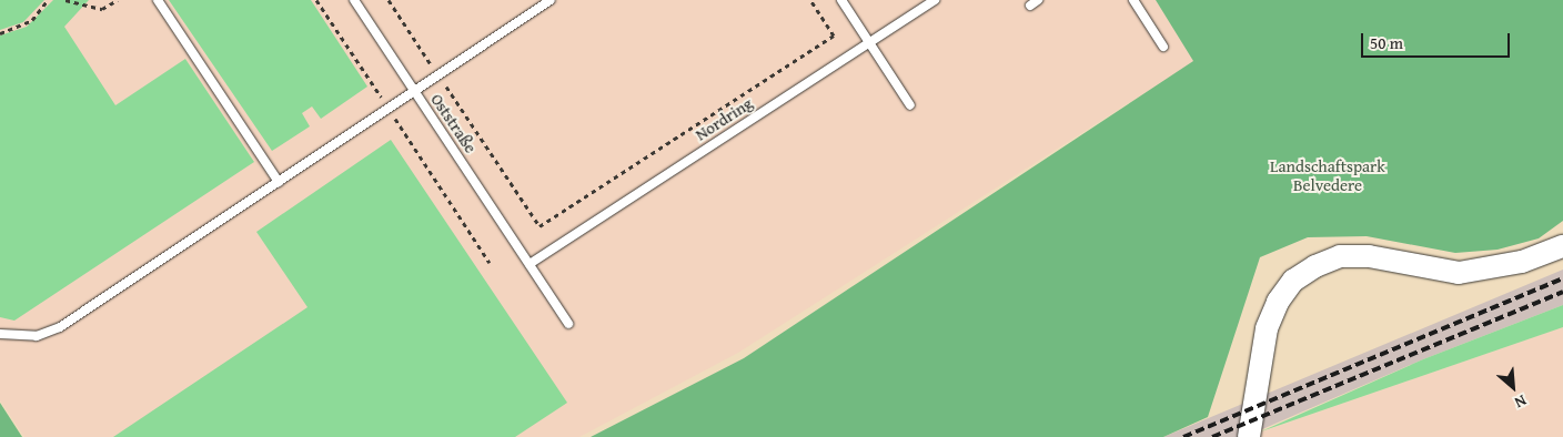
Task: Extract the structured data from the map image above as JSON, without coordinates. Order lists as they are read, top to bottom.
{
  "streets": {
    "lane": ["Nordring", "Oststraße"]
  },
  "crossings": [
    ["Nordring", "Oststraße"]
  ],
  "parks": ["Landschaftspark Belvedere"],
  "scale_bar": "50 m",
  "north": "bottom right"
}
